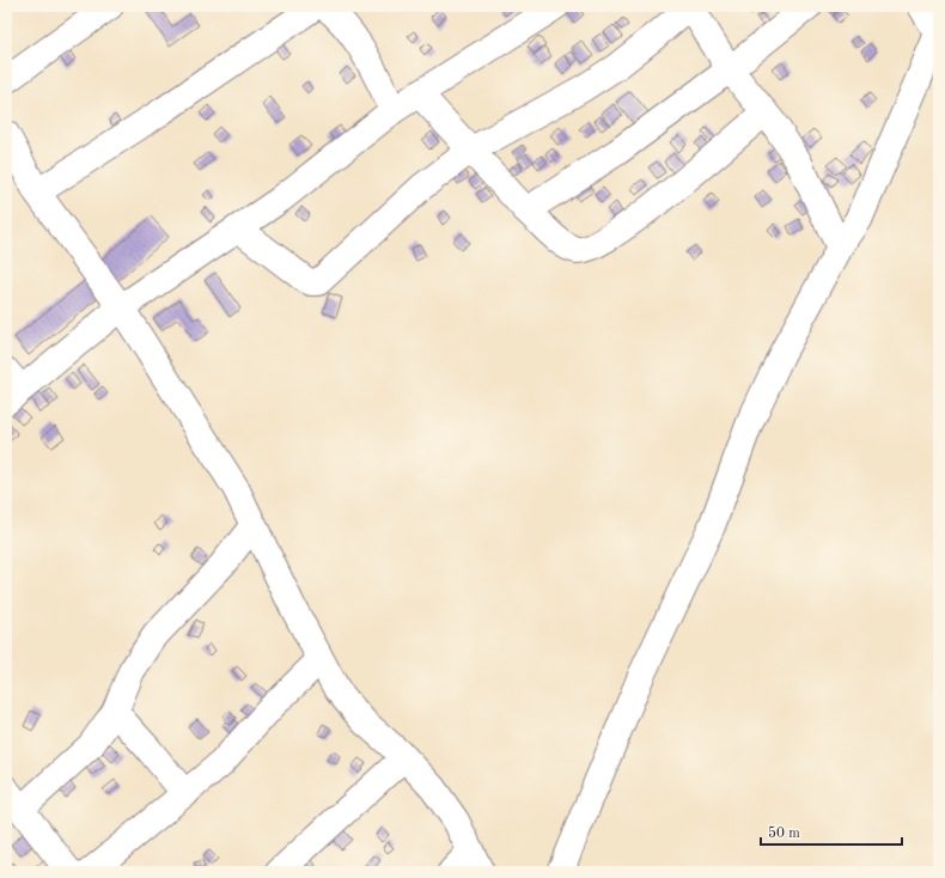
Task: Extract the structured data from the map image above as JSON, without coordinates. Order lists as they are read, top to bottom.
{
  "scale_bar": "50 m"
}
